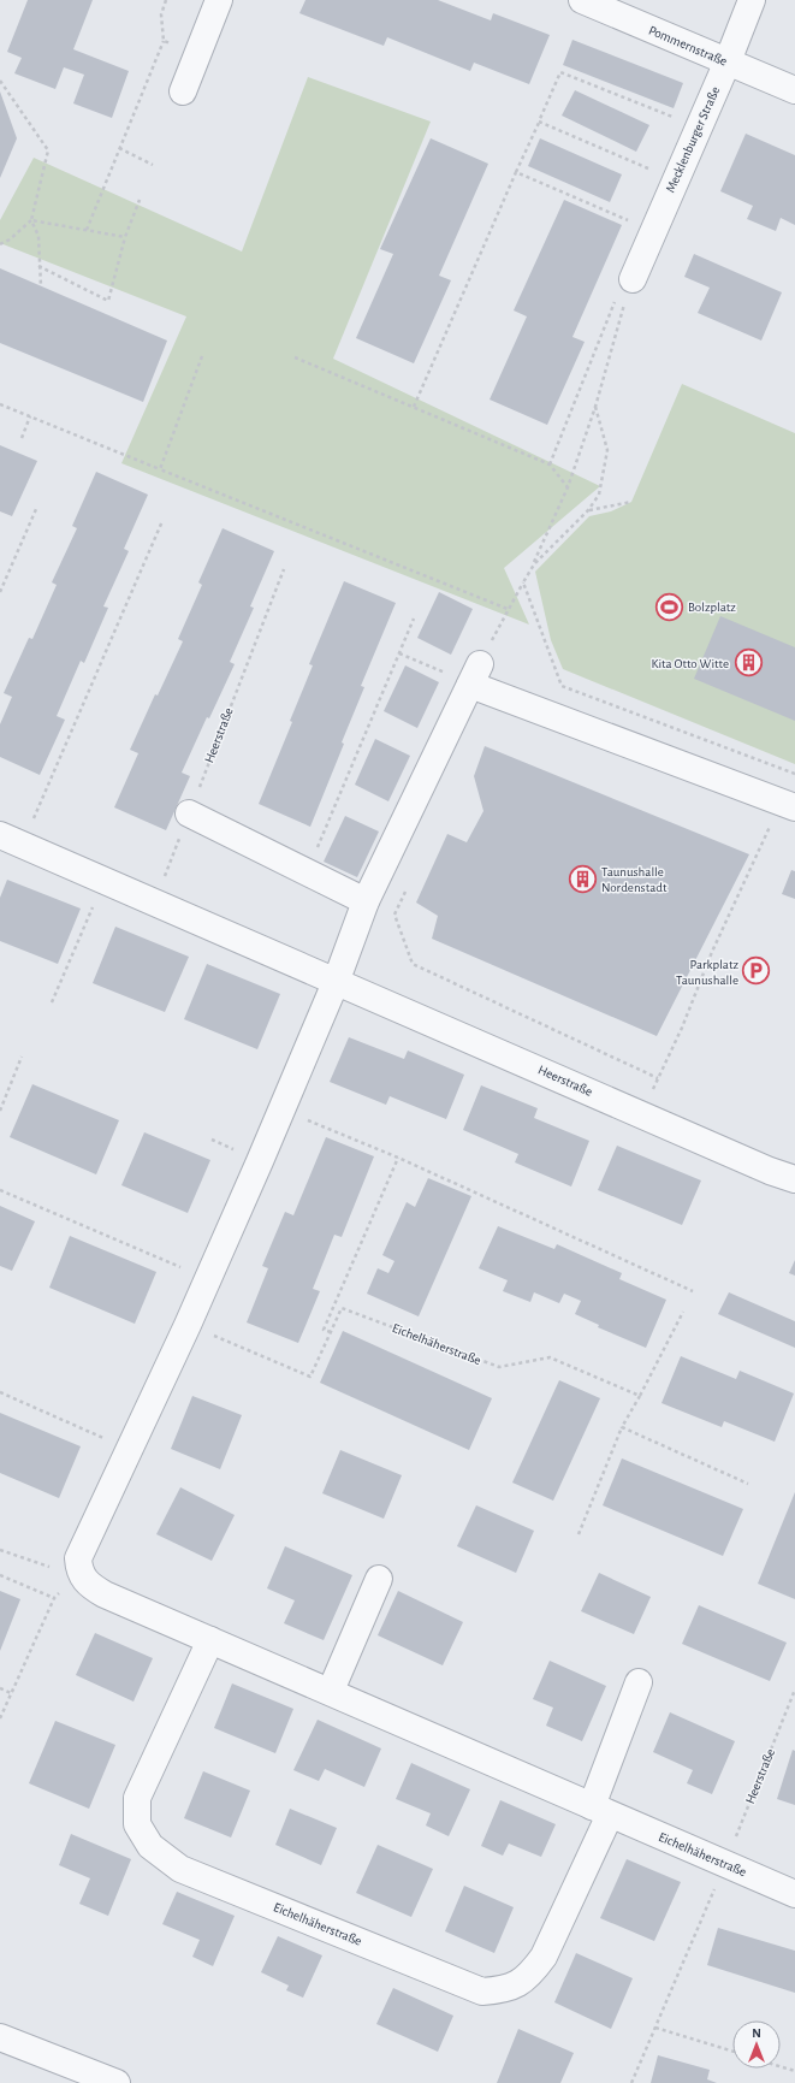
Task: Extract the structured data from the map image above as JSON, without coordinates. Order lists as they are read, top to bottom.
{
  "streets": {
    "street": [
      "Pommernstraße",
      "Mecklenburger Straße",
      "Heerstraße",
      "Eichelhäherstraße"
    ]
  },
  "crossings": [
    ["Pommernstraße", "Mecklenburger Straße"],
    ["Heerstraße", "Eichelhäherstraße"]
  ],
  "places": {
    "sports": ["Bolzplatz"],
    "building": ["Kita Otto Witte", "Taunushalle Nordenstadt"],
    "parking": ["Parkplatz Taunushalle"]
  },
  "north": "top"
}
